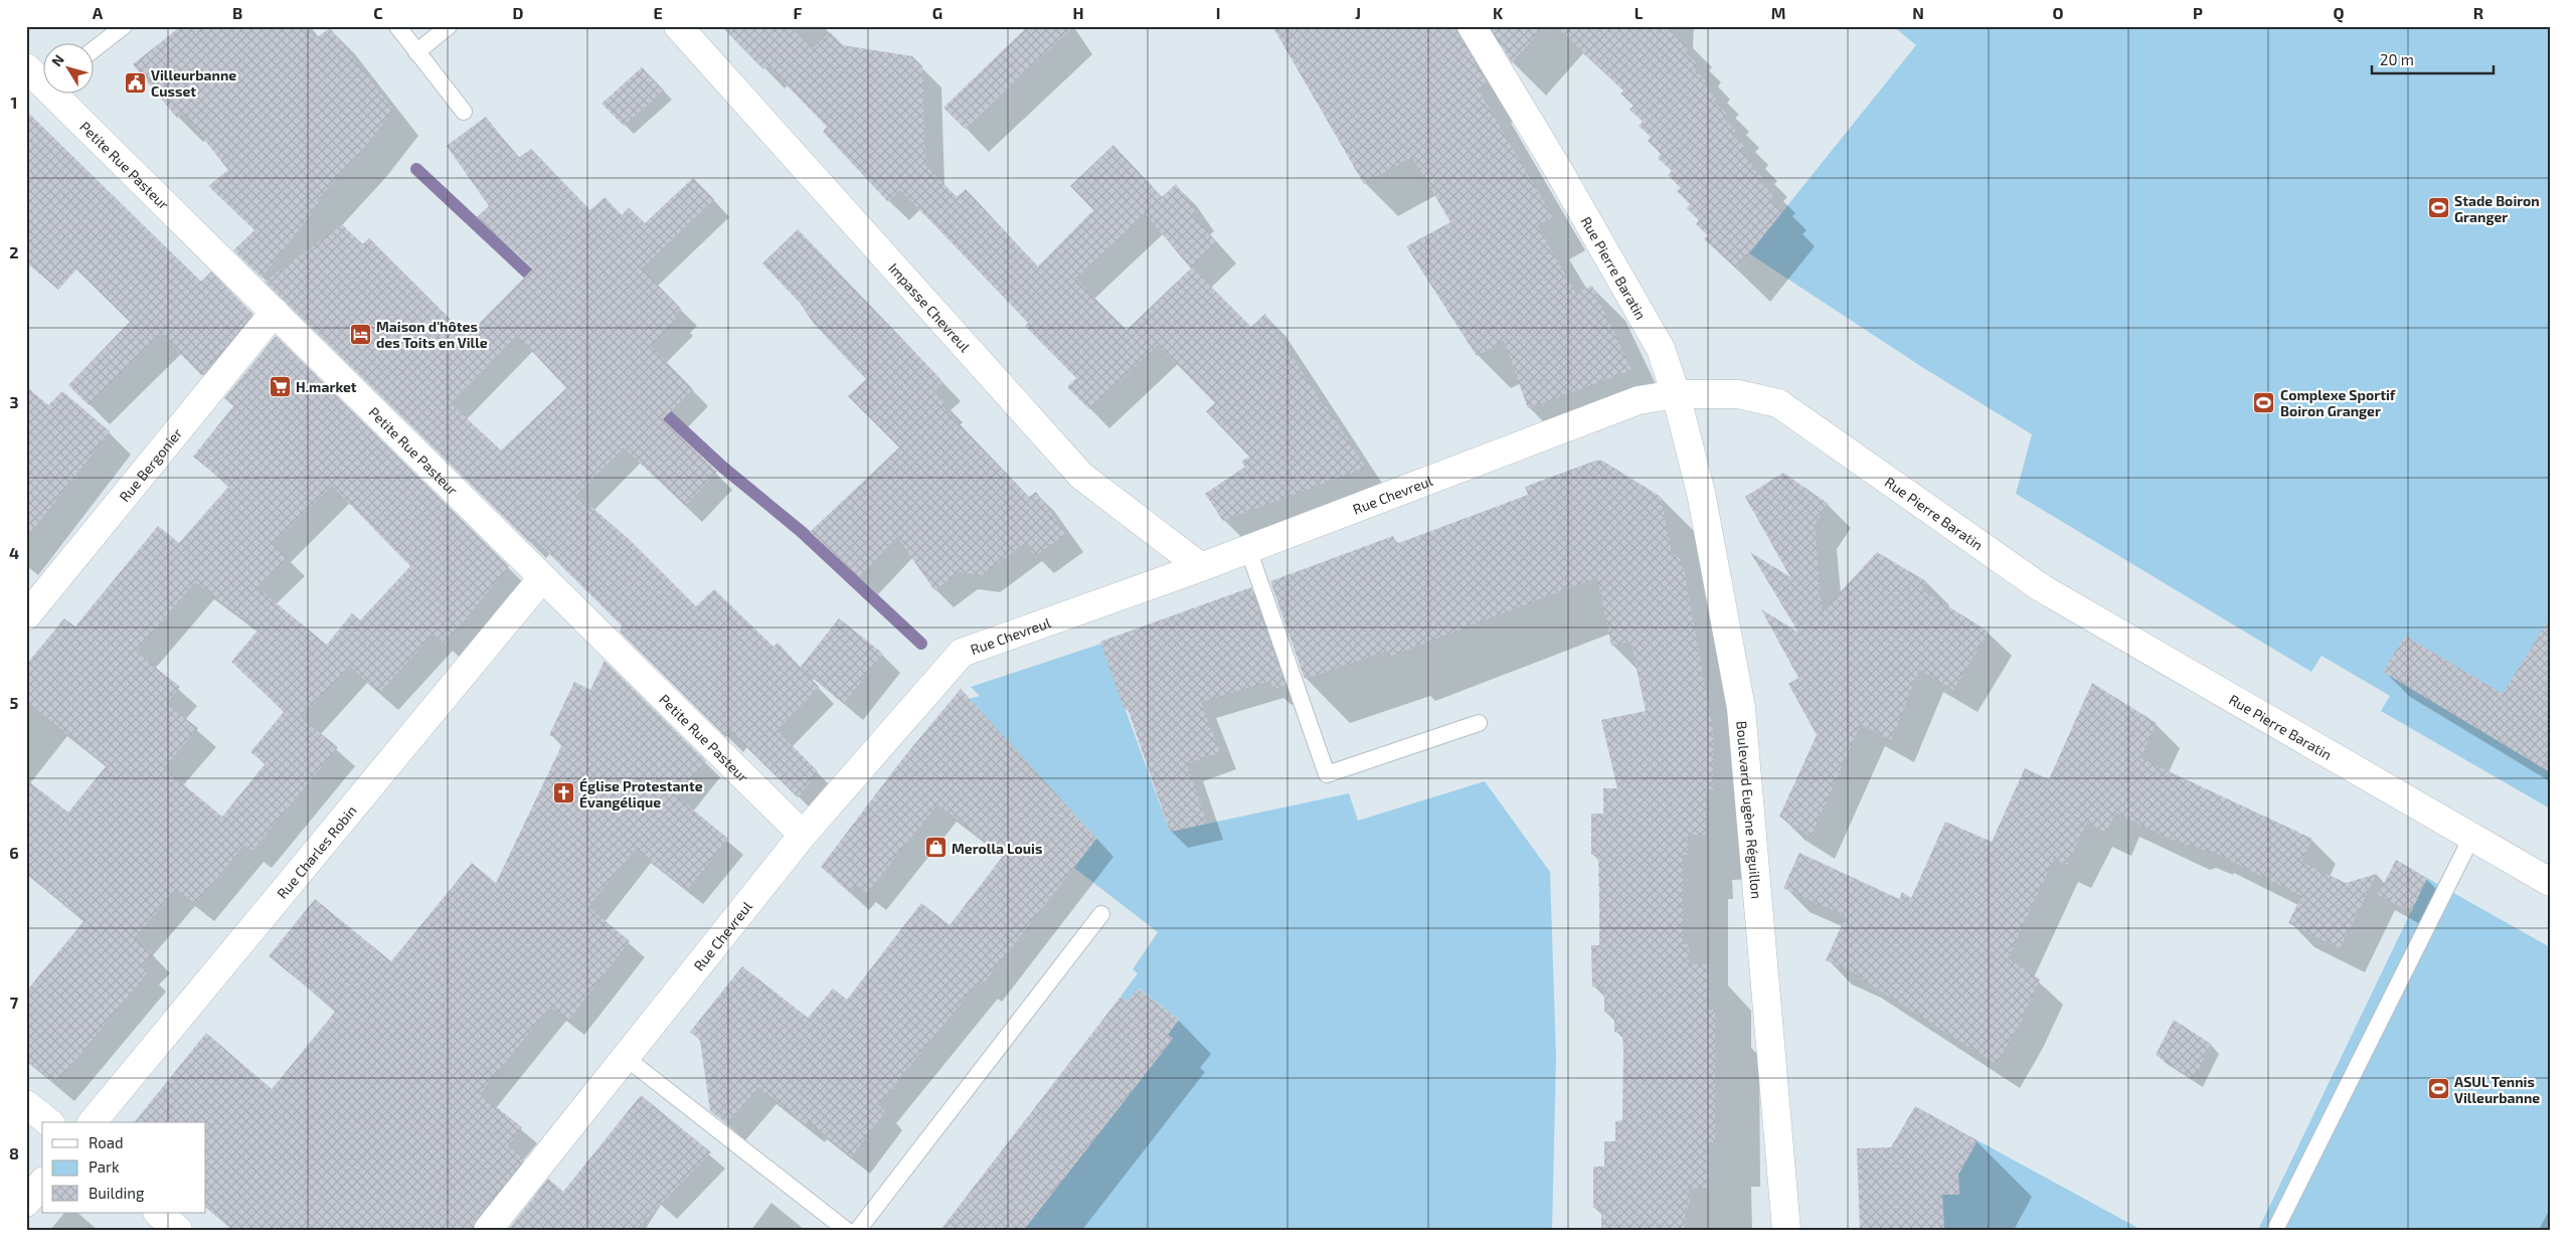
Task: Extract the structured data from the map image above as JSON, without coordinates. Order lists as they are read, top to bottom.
{
  "streets": {
    "street": [
      "Petite Rue Pasteur",
      "Rue Pierre Baratin",
      "Impasse Chevreul",
      "Rue Bergonier",
      "Rue Chevreul",
      "Boulevard Eugène Réguillon",
      "Rue Charles Robin"
    ]
  },
  "crossings": [
    ["Petite Rue Pasteur", "Rue Bergonier"],
    ["Petite Rue Pasteur", "Rue Chevreul"],
    ["Petite Rue Pasteur", "Rue Charles Robin"],
    ["Rue Pierre Baratin", "Rue Chevreul"],
    ["Rue Pierre Baratin", "Boulevard Eugène Réguillon"],
    ["Impasse Chevreul", "Rue Chevreul"],
    ["Rue Chevreul", "Boulevard Eugène Réguillon"]
  ],
  "places": {
    "public building": ["Villeurbanne Cusset"],
    "sports": ["Stade Boiron Granger", "Complexe Sportif Boiron Granger", "ASUL Tennis Villeurbanne"],
    "hotel": ["Maison d'hôtes des Toits en Ville"],
    "supermarket": ["H.market"],
    "church": ["Église Protestante Évangélique"],
    "shop": ["Merolla Louis"]
  },
  "legend": ["Road", "Park", "Building"],
  "scale_bar": "20 m",
  "north": "top left",
  "grid": {
    "columns": [
      "A",
      "B",
      "C",
      "D",
      "E",
      "F",
      "G",
      "H",
      "I",
      "J",
      "K",
      "L",
      "M",
      "N",
      "O",
      "P",
      "Q",
      "R"
    ],
    "rows": [
      "1",
      "2",
      "3",
      "4",
      "5",
      "6",
      "7",
      "8"
    ]
  }
}
